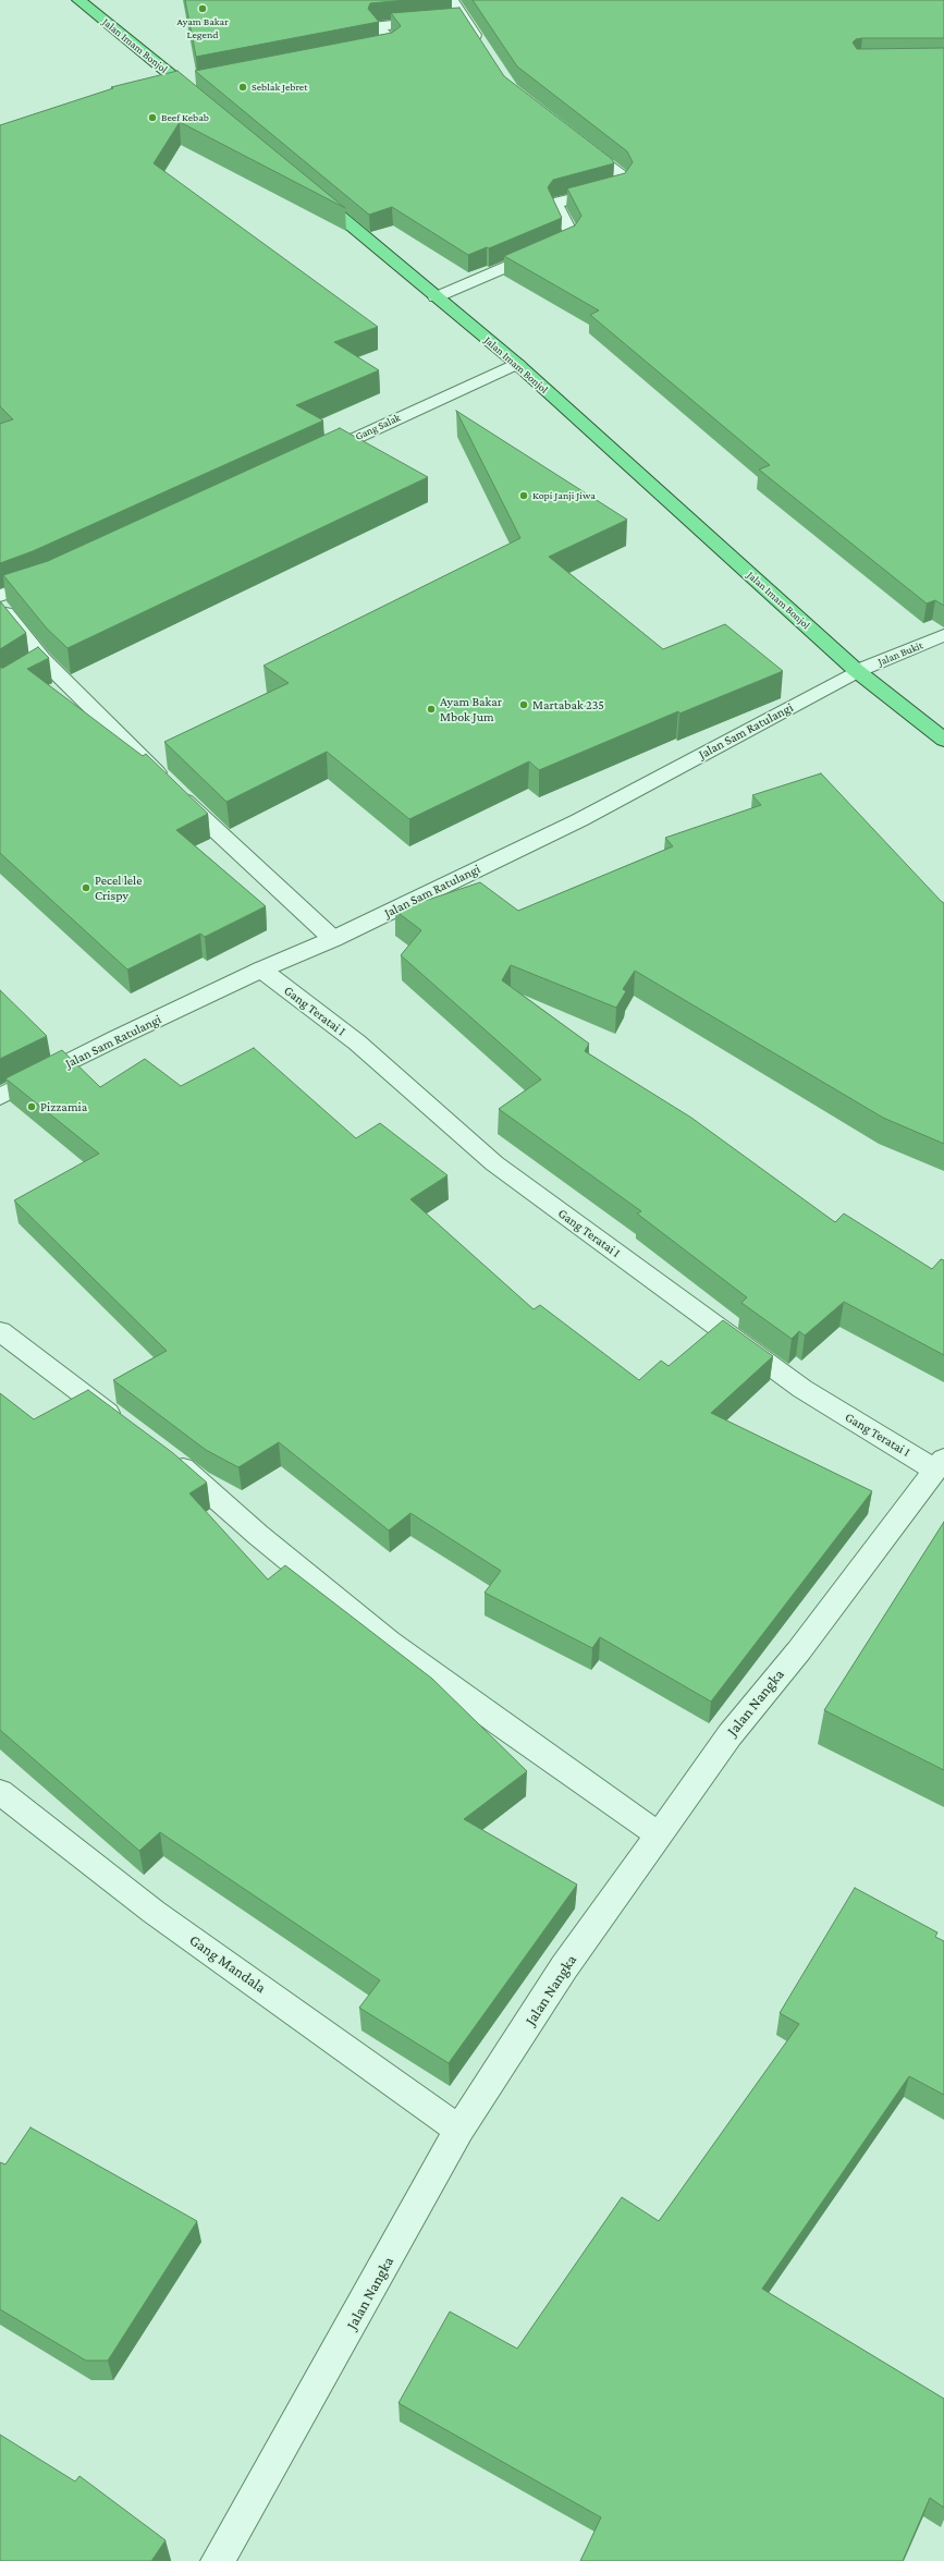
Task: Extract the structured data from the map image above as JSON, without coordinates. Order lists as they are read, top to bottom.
{
  "streets": {
    "highway": ["Jalan Imam Bonjol"],
    "street": [
      "Gang Salak",
      "Jalan Bukit",
      "Jalan Sam Ratulangi",
      "Gang Teratai I",
      "Jalan Nangka",
      "Gang Mandala"
    ]
  },
  "crossings": [
    ["Jalan Imam Bonjol", "Gang Salak"],
    ["Jalan Imam Bonjol", "Jalan Bukit"],
    ["Jalan Imam Bonjol", "Jalan Sam Ratulangi"],
    ["Jalan Bukit", "Jalan Sam Ratulangi"],
    ["Jalan Sam Ratulangi", "Gang Teratai I"],
    ["Gang Teratai I", "Jalan Nangka"],
    ["Jalan Nangka", "Gang Mandala"]
  ],
  "places": [
    "Ayam Bakar Legend",
    "Seblak Jebret",
    "Beef Kebab",
    "Kopi Janji Jiwa",
    "Martabak 235",
    "Ayam Bakar Mbok Jum",
    "Pecel lele Crispy",
    "Pizzamia"
  ]
}
